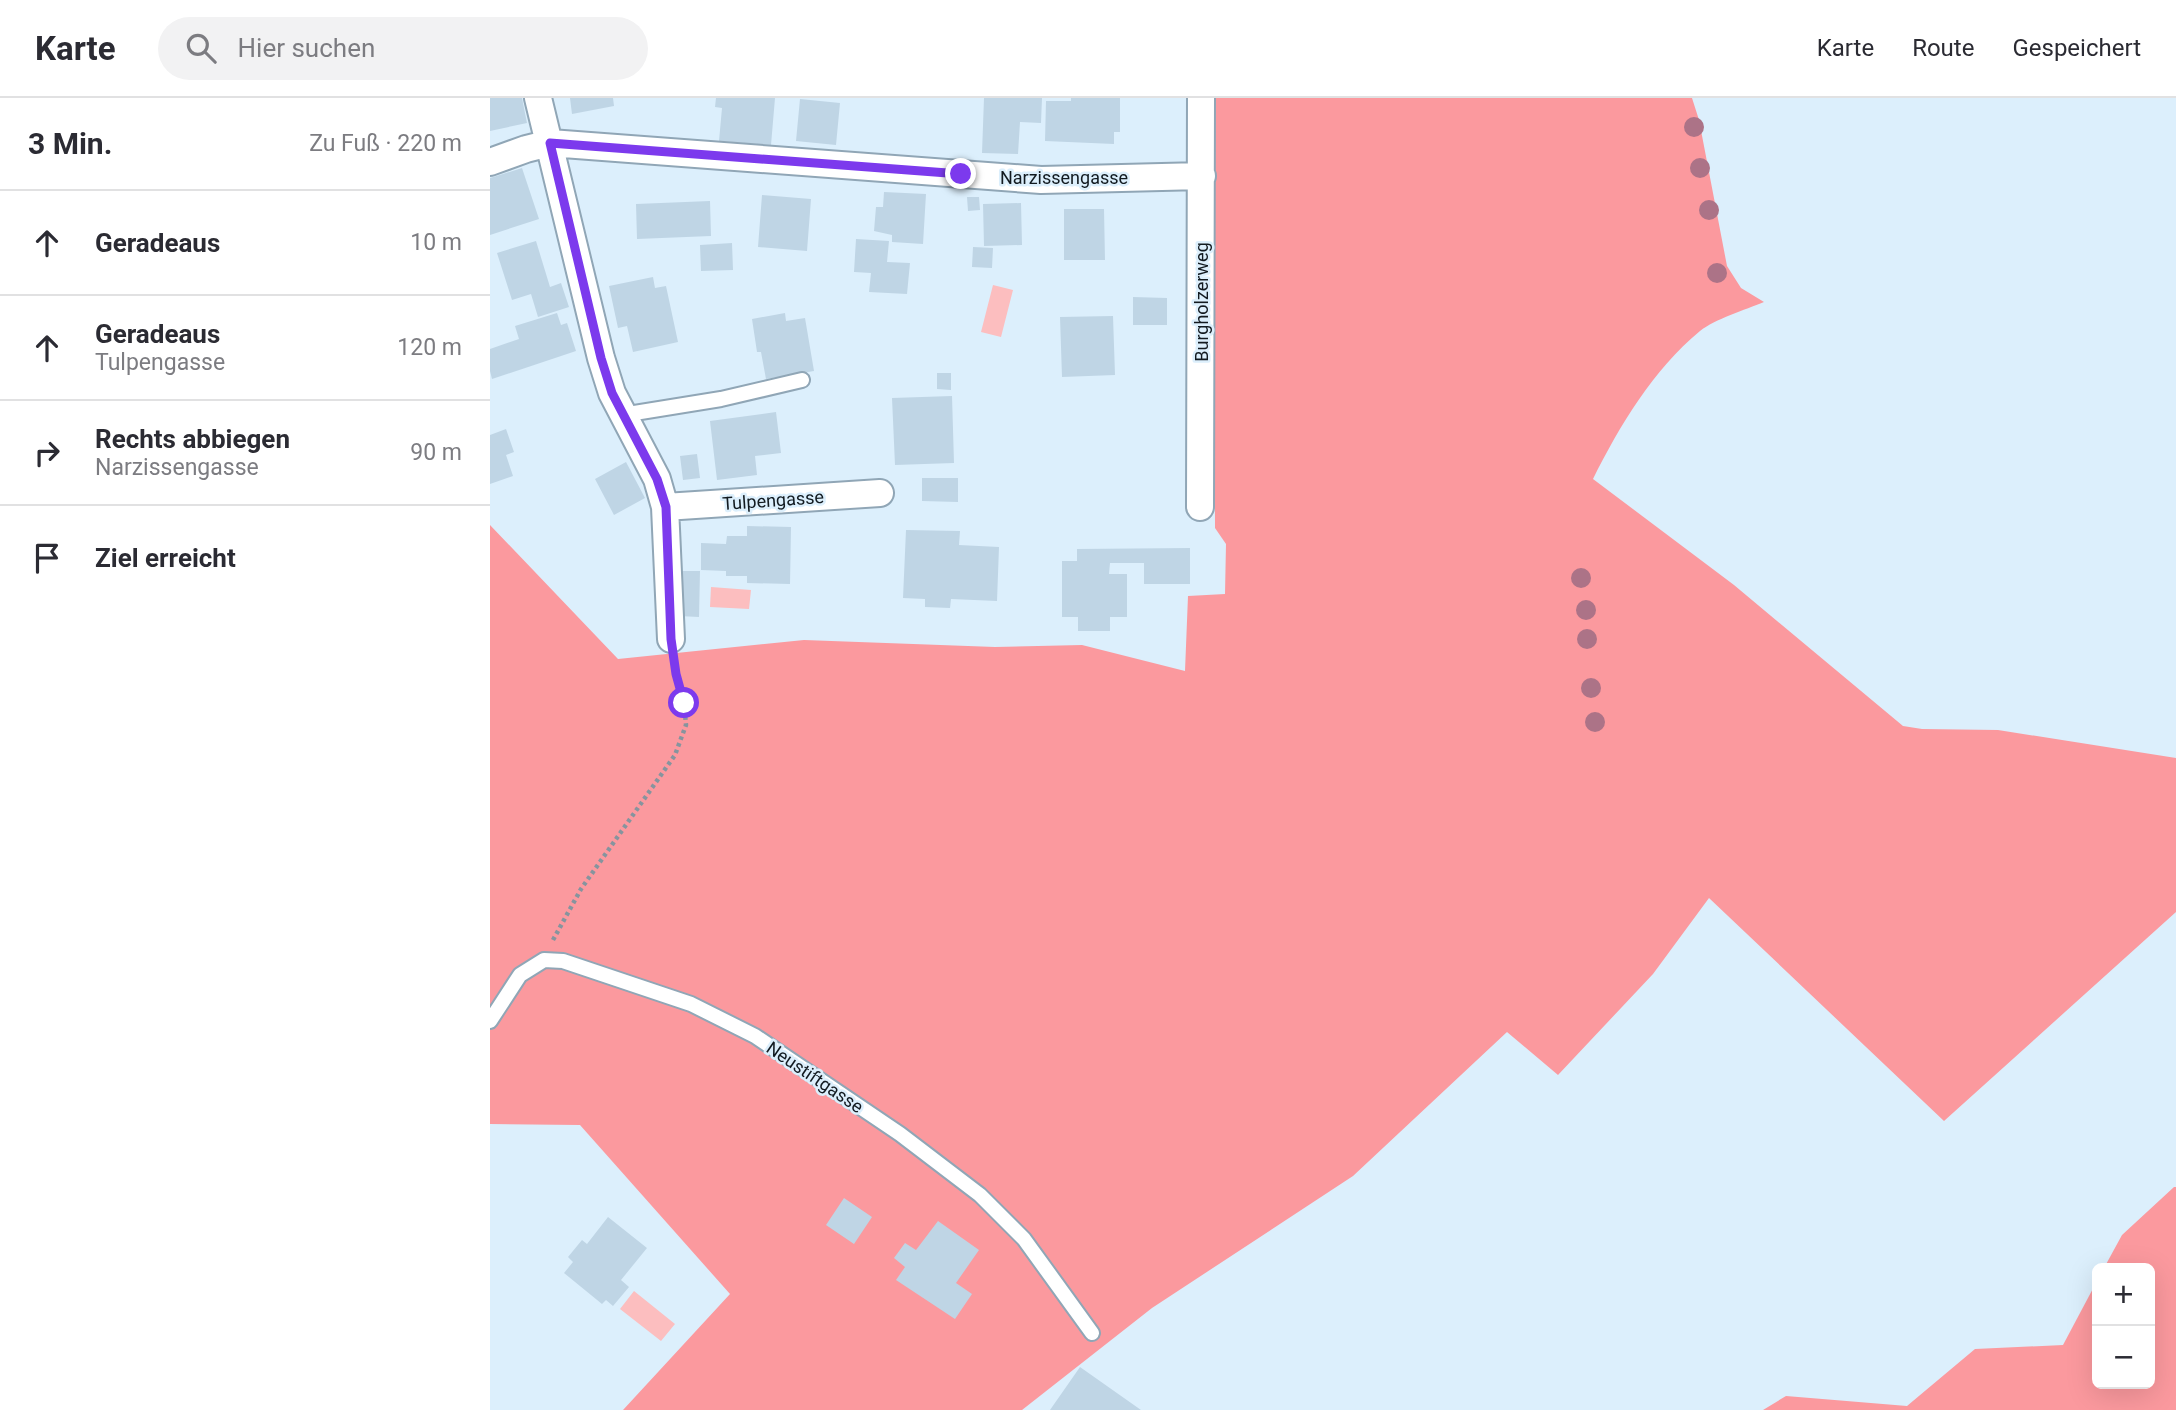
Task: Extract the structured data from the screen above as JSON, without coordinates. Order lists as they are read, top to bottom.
{
  "streets": {
    "street": ["Narzissengasse", "Burgholzerweg", "Tulpengasse"],
    "lane": ["Neustiftgasse"]
  },
  "crossings": [
    ["Narzissengasse", "Burgholzerweg"]
  ],
  "page": {
    "header": "Karte",
    "search": "Hier suchen",
    "nav": ["Karte", "Route", "Gespeichert"],
    "heading": ["3 Min.", "Zu Fuß · 220 m"],
    "list": [
      ["Geradeaus", "10 m"],
      ["Geradeaus", "Tulpengasse", "120 m"],
      ["Rechts abbiegen", "Narzissengasse", "90 m"],
      "Ziel erreicht"
    ],
    "map_buttons": ["+", "−"]
  }
}
